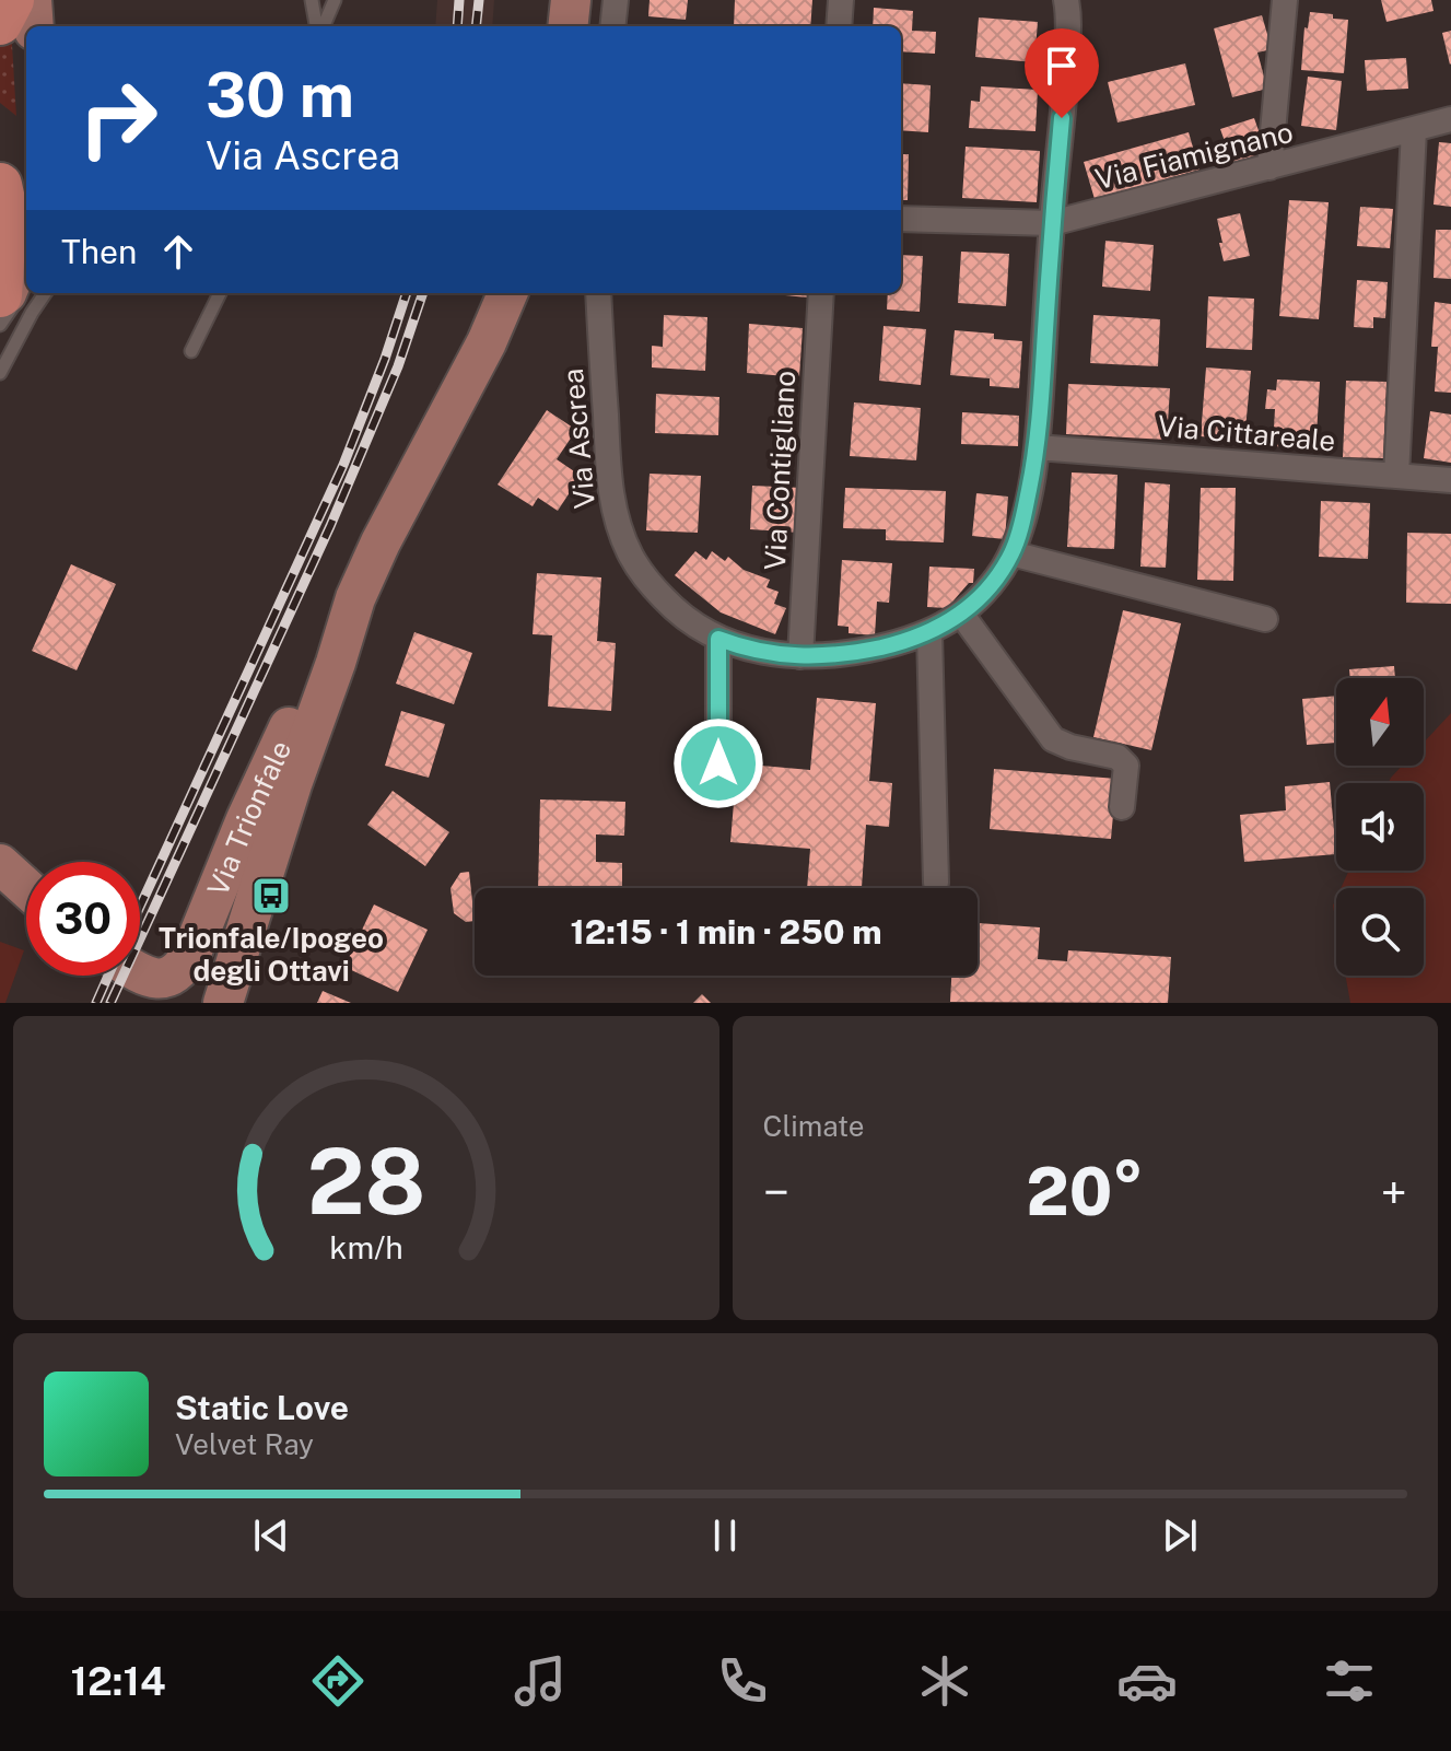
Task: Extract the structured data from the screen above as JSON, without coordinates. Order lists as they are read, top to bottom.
{
  "streets": {
    "main road": ["Via Trionfale"],
    "street": [
      "Via Fiamignano",
      "Via Cittareale",
      "Via Ascrea",
      "Via Contigliano"
    ]
  },
  "crossings": [
    ["Via Fiamignano", "Via Ascrea"],
    ["Via Cittareale", "Via Ascrea"],
    ["Via Ascrea", "Via Contigliano"]
  ],
  "places": {
    "bus stop": ["Trionfale/Ipogeo degli Ottavi"]
  },
  "north": "top",
  "page": {
    "turn": ["30 m", "Via Ascrea"],
    "then": "Then",
    "limit": "30",
    "trip": "12:15 · 1 min · 250 m",
    "tile": "Climate",
    "heat": ["−", "20°", "+"],
    "song": ["Static Love", "Velvet Ray"],
    "tabs": "12:14",
    "gauge": ["28", "km/h"]
  }
}
